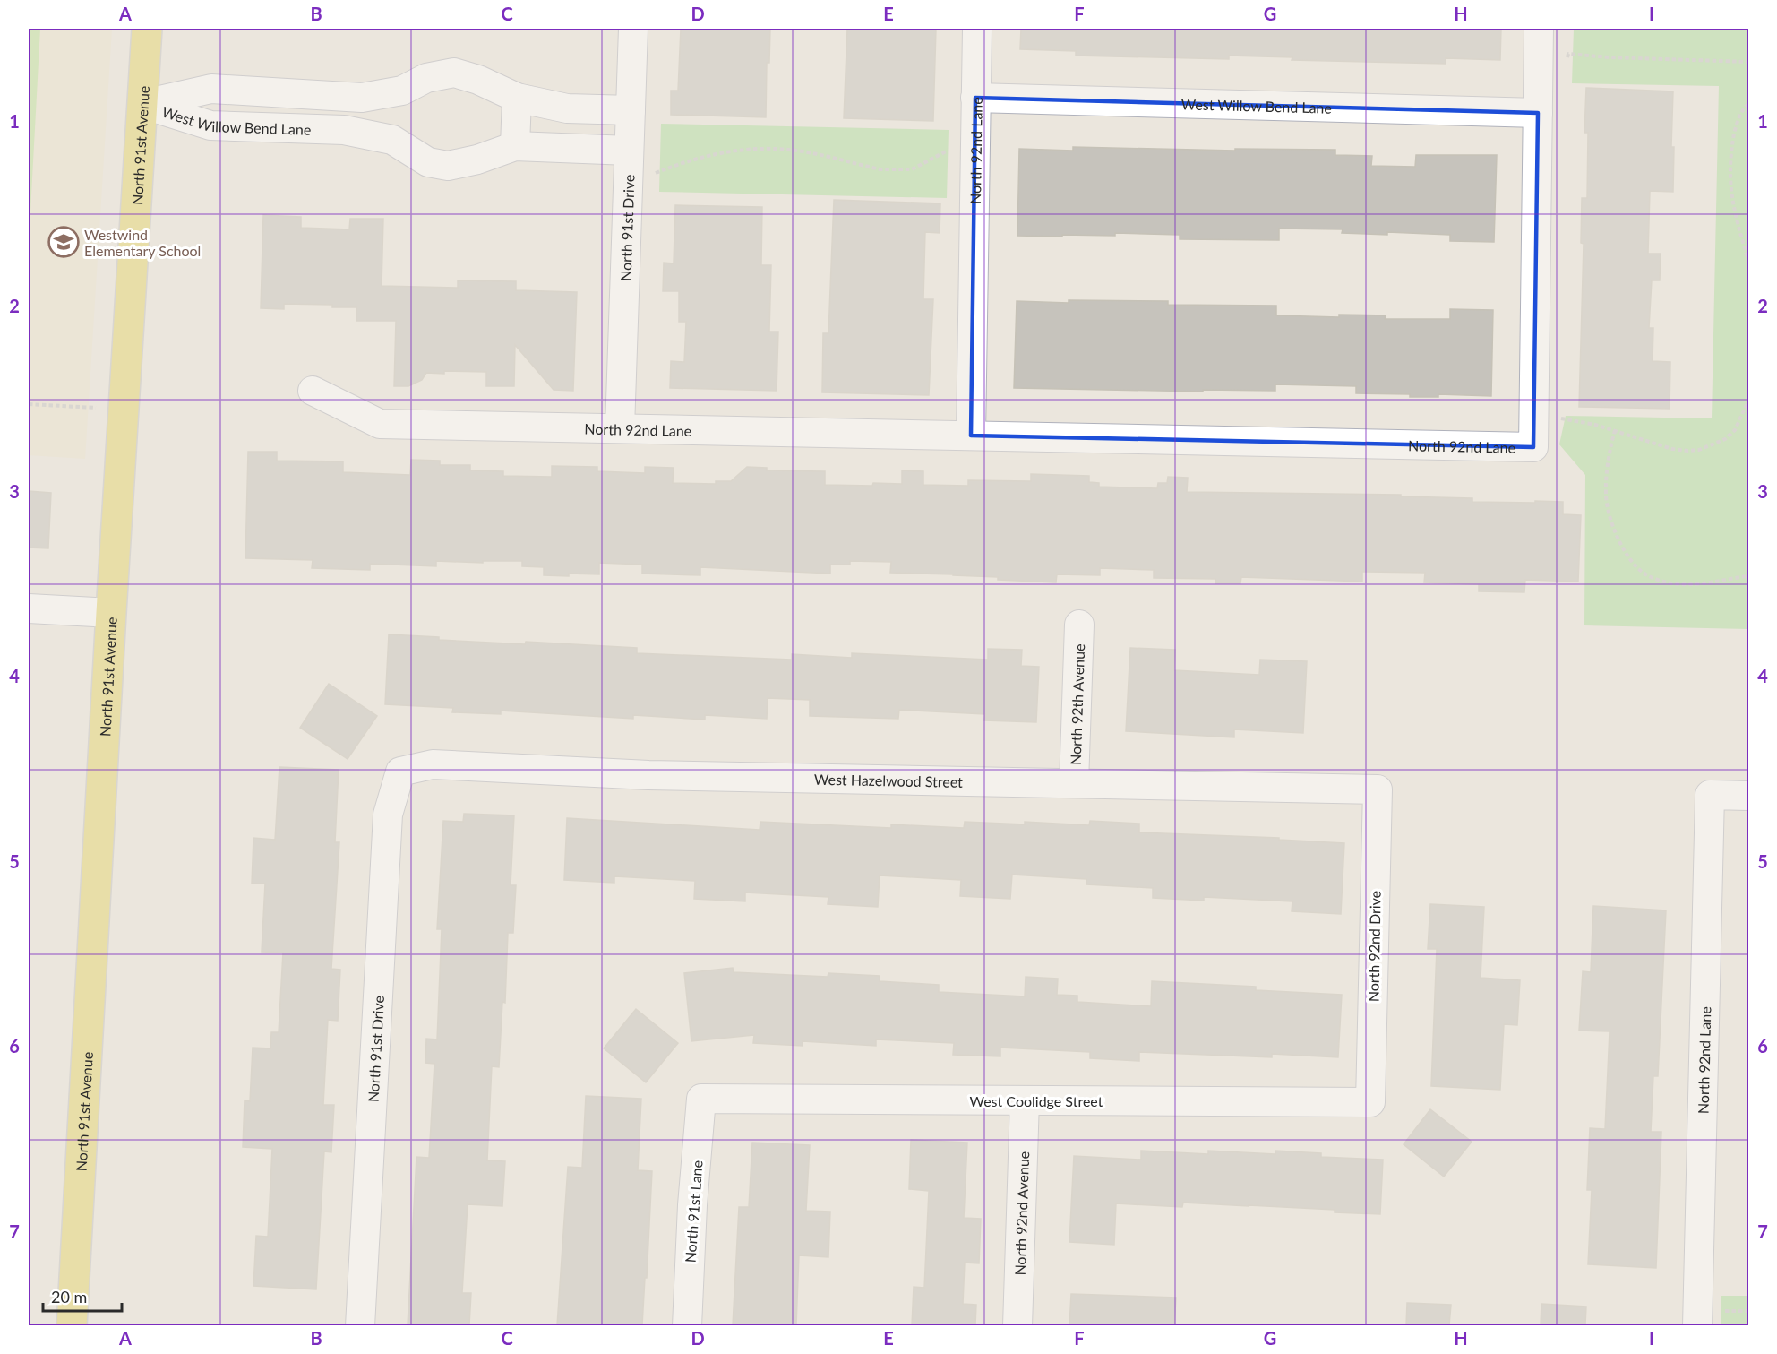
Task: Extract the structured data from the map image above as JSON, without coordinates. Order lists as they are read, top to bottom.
{
  "streets": {
    "main road": ["North 91st Avenue"],
    "street": [
      "West Willow Bend Lane",
      "North 92nd Lane",
      "North 91st Drive",
      "North 92th Avenue",
      "West Hazelwood Street",
      "North 92nd Drive",
      "West Coolidge Street",
      "North 91st Lane",
      "North 92nd Avenue"
    ]
  },
  "crossings": [
    ["West Willow Bend Lane", "North 91st Avenue"],
    ["West Willow Bend Lane", "North 92nd Lane"],
    ["West Willow Bend Lane", "North 91st Drive"],
    ["North 92nd Lane", "North 91st Drive"],
    ["North 91st Drive", "West Hazelwood Street"],
    ["North 92th Avenue", "West Hazelwood Street"],
    ["West Hazelwood Street", "North 92nd Drive"],
    ["North 92nd Drive", "West Coolidge Street"],
    ["West Coolidge Street", "North 91st Lane"],
    ["West Coolidge Street", "North 92nd Avenue"]
  ],
  "places": {
    "school or university": ["Westwind Elementary School"]
  },
  "scale_bar": "20 m",
  "grid": {
    "columns": [
      "A",
      "B",
      "C",
      "D",
      "E",
      "F",
      "G",
      "H",
      "I"
    ],
    "rows": [
      "1",
      "2",
      "3",
      "4",
      "5",
      "6",
      "7"
    ]
  }
}
